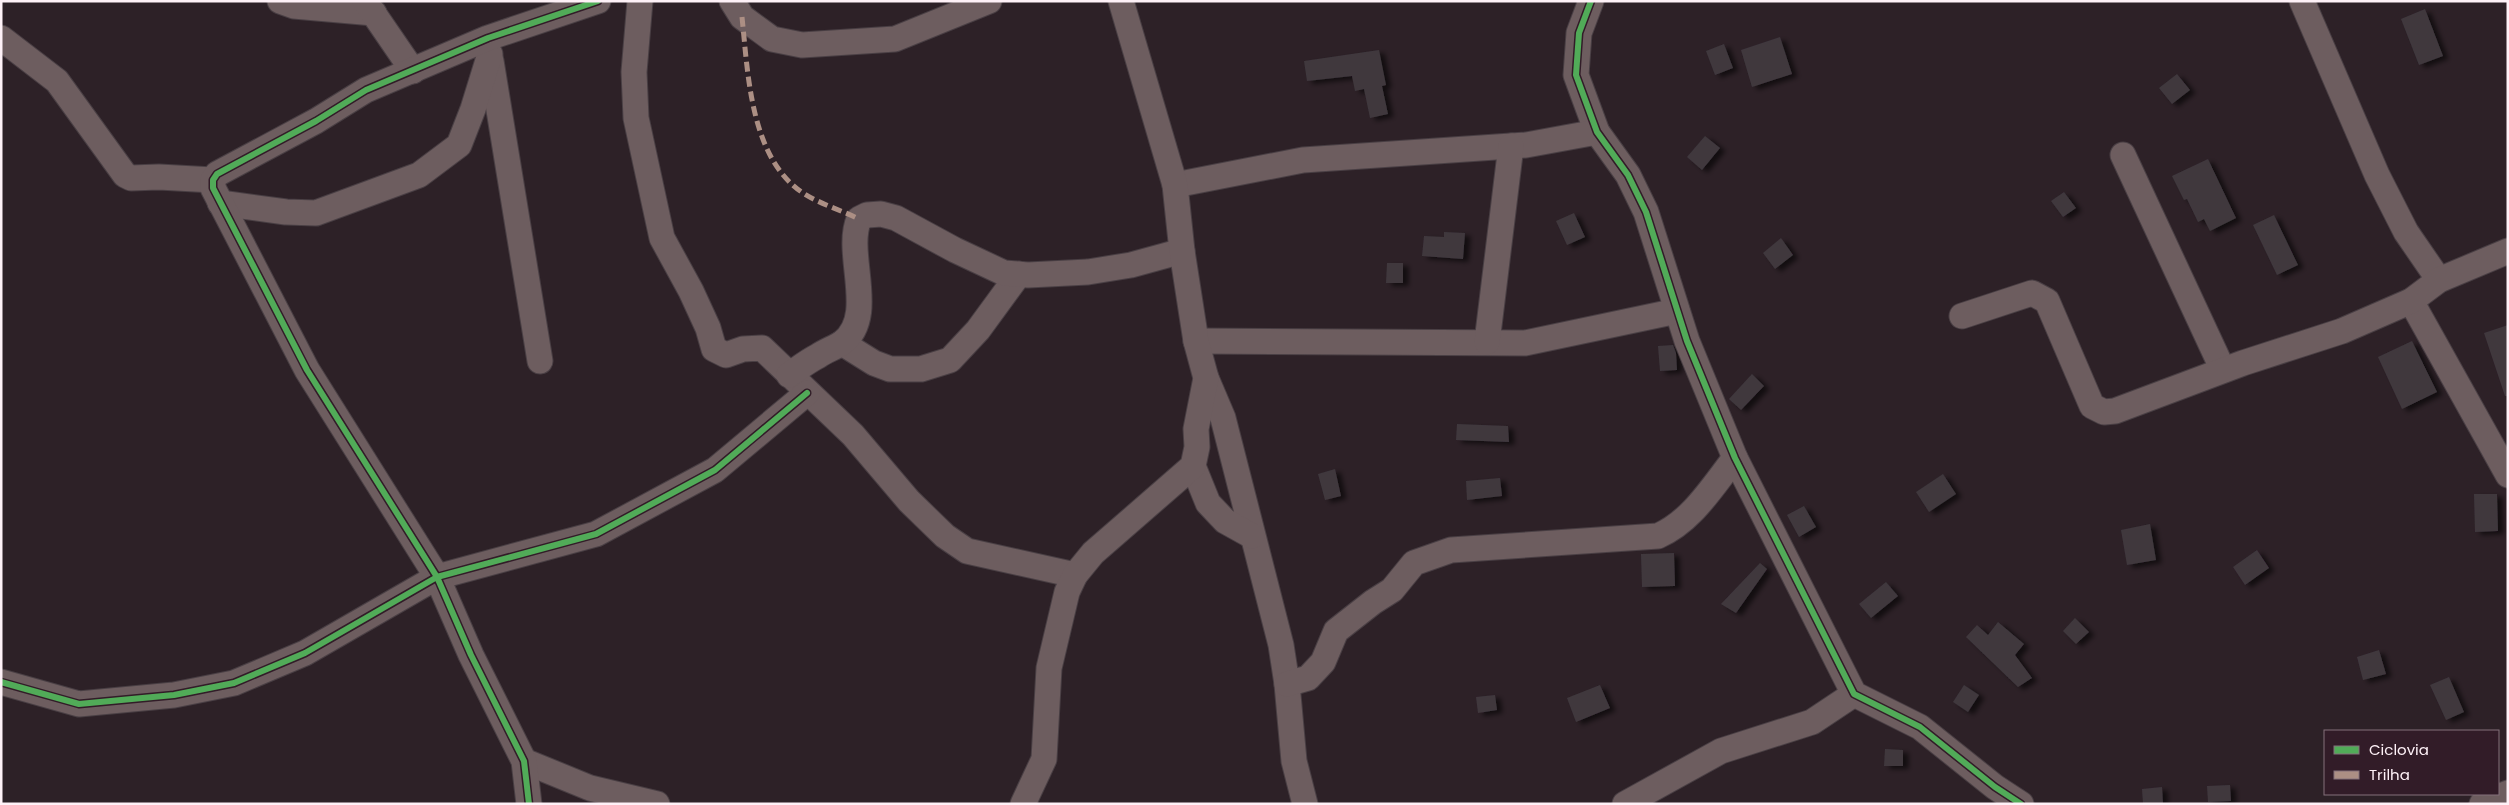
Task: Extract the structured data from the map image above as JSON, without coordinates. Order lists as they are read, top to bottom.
{
  "legend": ["Ciclovia", "Trilha"]
}
